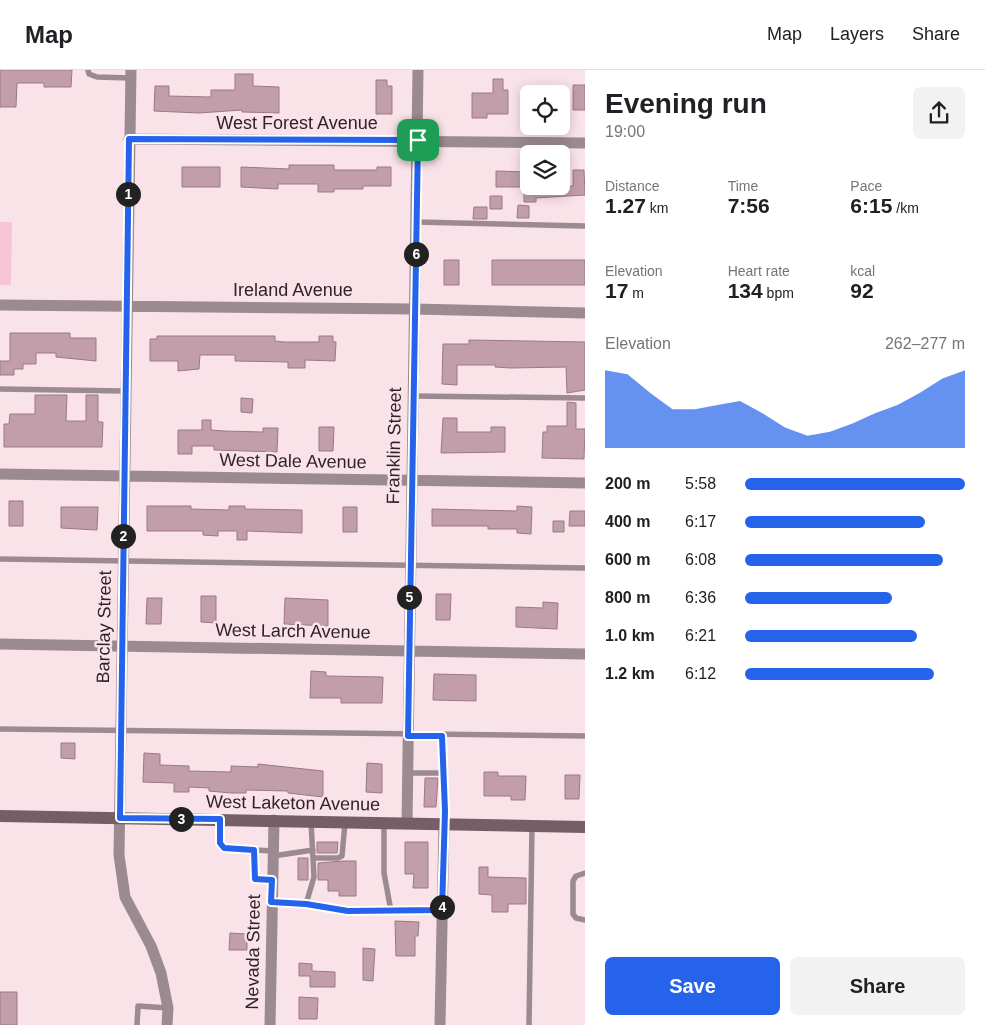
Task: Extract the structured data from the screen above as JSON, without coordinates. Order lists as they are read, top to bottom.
{
  "streets": {
    "main road": ["West Laketon Avenue"],
    "street": [
      "West Forest Avenue",
      "Ireland Avenue",
      "Franklin Street",
      "West Dale Avenue",
      "Barclay Street",
      "West Larch Avenue",
      "Nevada Street"
    ]
  },
  "crossings": [
    ["West Forest Avenue", "Franklin Street"],
    ["West Forest Avenue", "Barclay Street"],
    ["Ireland Avenue", "Franklin Street"],
    ["Ireland Avenue", "Barclay Street"],
    ["Franklin Street", "West Dale Avenue"],
    ["Franklin Street", "West Larch Avenue"],
    ["Franklin Street", "West Laketon Avenue"],
    ["West Dale Avenue", "Barclay Street"],
    ["Barclay Street", "West Larch Avenue"],
    ["Barclay Street", "West Laketon Avenue"],
    ["West Laketon Avenue", "Nevada Street"]
  ],
  "page": {
    "header": "Map",
    "nav": ["Map", "Layers", "Share"],
    "heading": ["Evening run", "19:00"],
    "stats": [
      ["Distance", "1.27 km"],
      ["Time", "7:56"],
      ["Pace", "6:15 /km"],
      ["Elevation", "17 m"],
      ["Heart rate", "134 bpm"],
      ["kcal", "92"]
    ],
    "pins": [
      "1",
      "6",
      "2",
      "5",
      "3",
      "4"
    ],
    "chart": ["Elevation", "262–277 m"],
    "list": [
      {
        "name": "200 m",
        "note": "5:58"
      },
      {
        "name": "400 m",
        "note": "6:17"
      },
      {
        "name": "600 m",
        "note": "6:08"
      },
      {
        "name": "800 m",
        "note": "6:36"
      },
      {
        "name": "1.0 km",
        "note": "6:21"
      },
      {
        "name": "1.2 km",
        "note": "6:12"
      }
    ],
    "buttons": ["Save", "Share"]
  }
}
